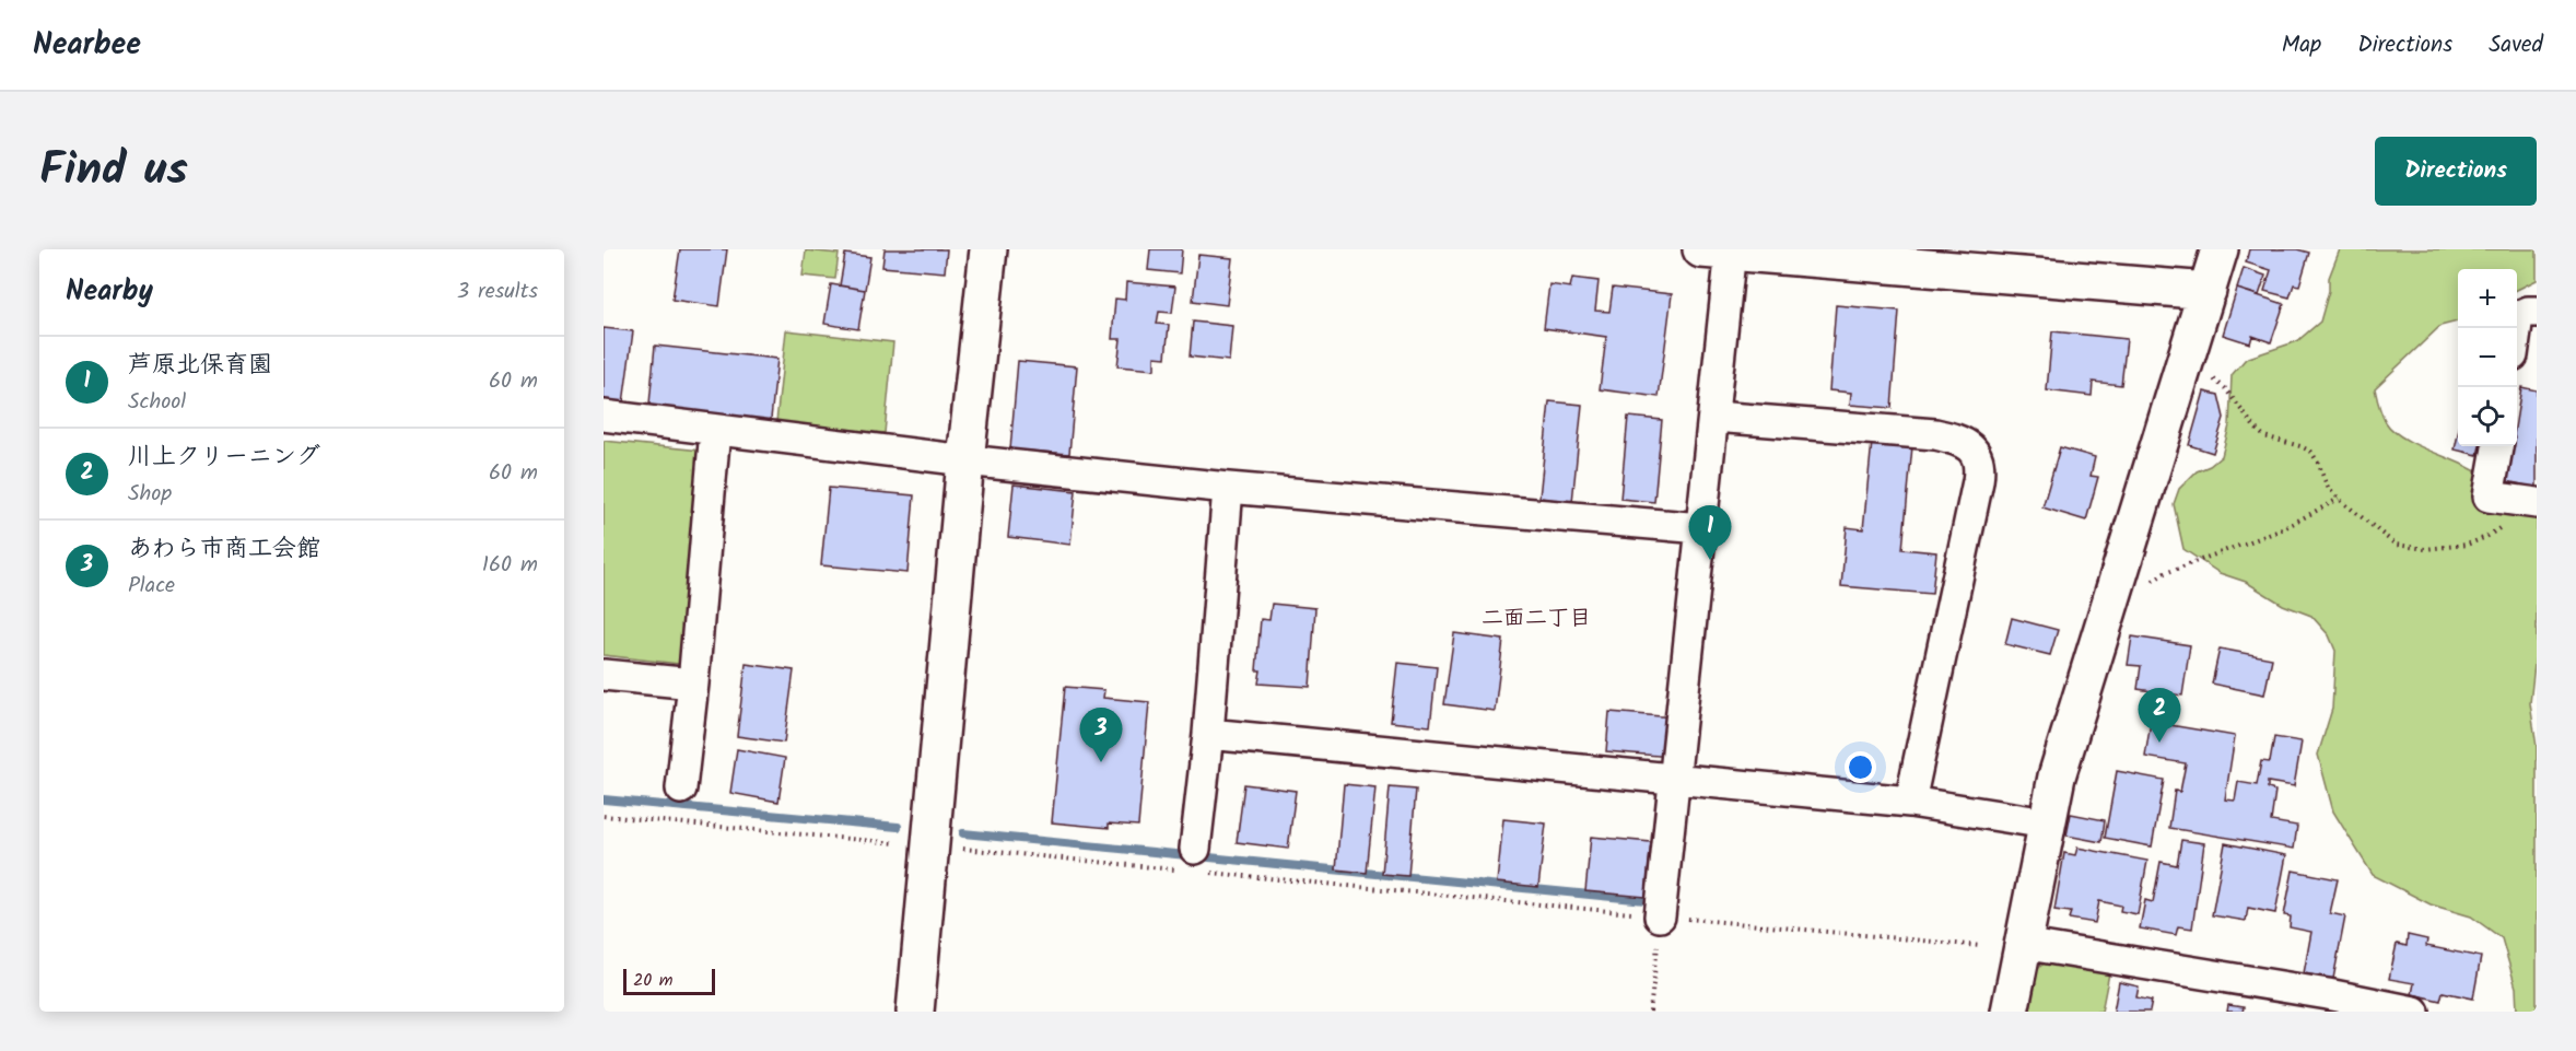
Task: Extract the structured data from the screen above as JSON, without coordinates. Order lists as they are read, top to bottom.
{
  "districts": ["二面二丁目"],
  "scale_bar": "20 m",
  "page": {
    "header": "Nearbee",
    "nav": ["Map", "Directions", "Saved"],
    "title": "Find us",
    "buttons": "Directions",
    "heading": ["Nearby", "3 results"],
    "map_buttons": ["+", "−"],
    "list": [
      {
        "mark": "1",
        "name": "芦原北保育園",
        "note": "School",
        "value": "60 m"
      },
      {
        "mark": "2",
        "name": "川上クリーニング",
        "note": "Shop",
        "value": "60 m"
      },
      {
        "mark": "3",
        "name": "あわら市商工会館",
        "note": "Place",
        "value": "160 m"
      }
    ],
    "pins": ["1", "2", "3"],
    "scale": "20 m"
  }
}
